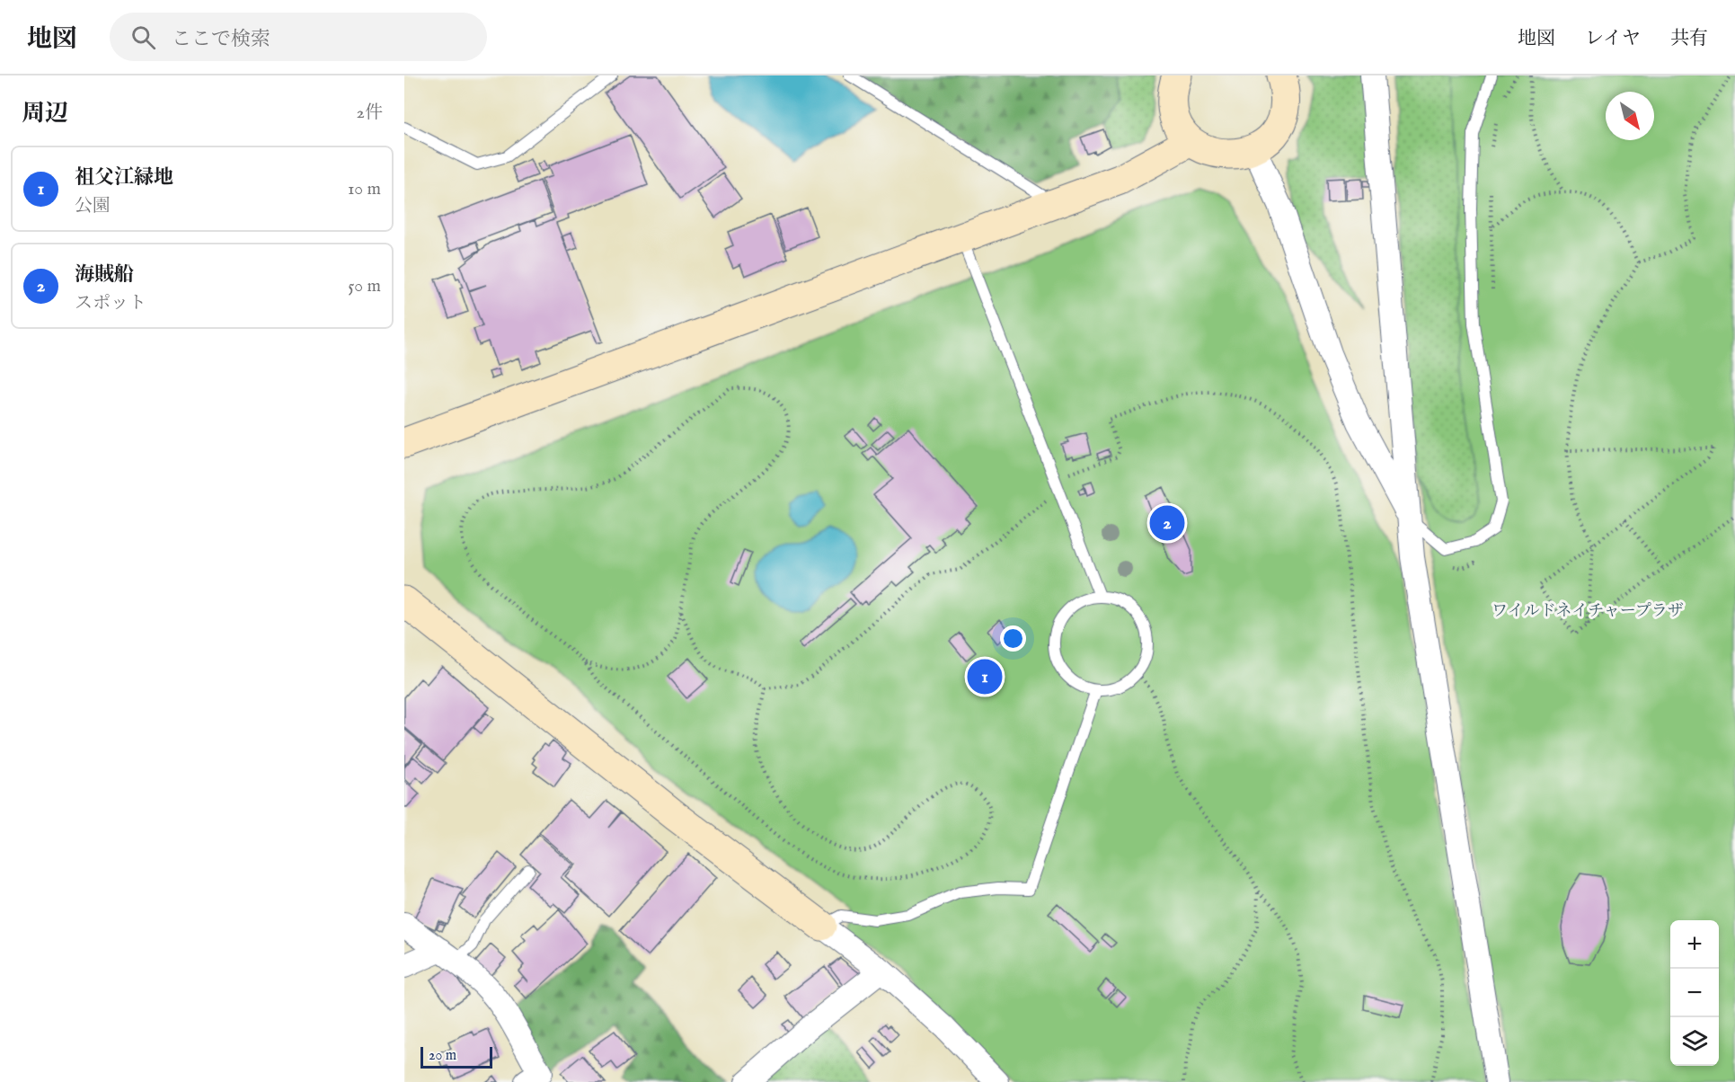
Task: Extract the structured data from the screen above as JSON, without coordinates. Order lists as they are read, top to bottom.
{
  "parks": ["ワイルドネイチャープラザ"],
  "scale_bar": "20 m",
  "north": "bottom right",
  "page": {
    "header": "地図",
    "search": "ここで検索",
    "nav": ["地図", "レイヤ", "共有"],
    "heading": ["周辺", "2件"],
    "list": [
      {
        "mark": "1",
        "name": "祖父江緑地",
        "note": "公園",
        "value": "10 m"
      },
      {
        "mark": "2",
        "name": "海賊船",
        "note": "スポット",
        "value": "50 m"
      }
    ],
    "pins": ["2", "1"],
    "map_buttons": ["+", "−"],
    "scale": "20 m"
  }
}
